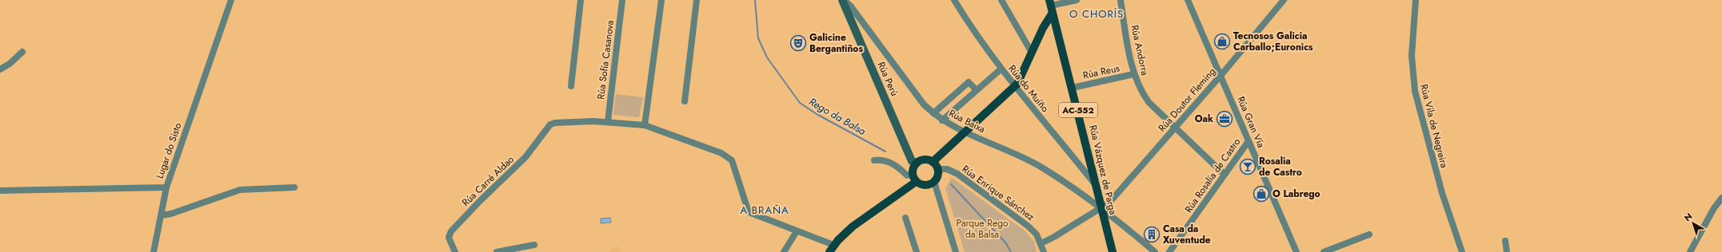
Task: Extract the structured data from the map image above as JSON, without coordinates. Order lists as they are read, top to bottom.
{
  "streets": {
    "main road": ["AC-552", "Rúa Vázquez de Parga"],
    "street": [
      "Rúa Andorra",
      "Rúa Sofía Casanova",
      "Rúa Reus",
      "Rúa Perú",
      "Rúa do Muíño",
      "Rúa Doutor Fleming",
      "Rúa Baixa",
      "Rúa Gran Vía",
      "Rúa Vila de Negreira",
      "Lugar do Sisto",
      "Rúa Rosalía de Castro",
      "Rúa Carré Aldao",
      "Rúa Enrique Sánchez"
    ]
  },
  "crossings": [
    ["Rúa Andorra", "Rúa Reus"],
    ["Rúa Andorra", "Rúa Doutor Fleming"],
    ["Rúa Andorra", "Rúa Rosalía de Castro"],
    ["Rúa Sofía Casanova", "Rúa Carré Aldao"],
    ["Rúa Reus", "Rúa Vázquez de Parga"],
    ["Rúa Perú", "Rúa Baixa"],
    ["Rúa Perú", "Rúa Enrique Sánchez"],
    ["Rúa do Muíño", "Rúa Vázquez de Parga"],
    ["Rúa Doutor Fleming", "Rúa Baixa"],
    ["Rúa Doutor Fleming", "Rúa Gran Vía"],
    ["Rúa Doutor Fleming", "Rúa Vázquez de Parga"],
    ["Rúa Doutor Fleming", "Rúa Enrique Sánchez"],
    ["Rúa Baixa", "Rúa Vázquez de Parga"],
    ["Rúa Gran Vía", "Rúa Rosalía de Castro"]
  ],
  "districts": ["O CHORÍS", "A BRAÑA"],
  "water": ["Rego da Balsa"],
  "parks": ["Parque Rego da Balsa"],
  "places": {
    "shop": ["Tecnosos Galicia Carballo;Euronics", "O Labrego"],
    "theatre": ["Galicine Bergantiños"],
    "office": ["Oak"],
    "bar": ["Rosalia de Castro"],
    "building": ["Casa da Xuventude"]
  },
  "north": "top left"
}
